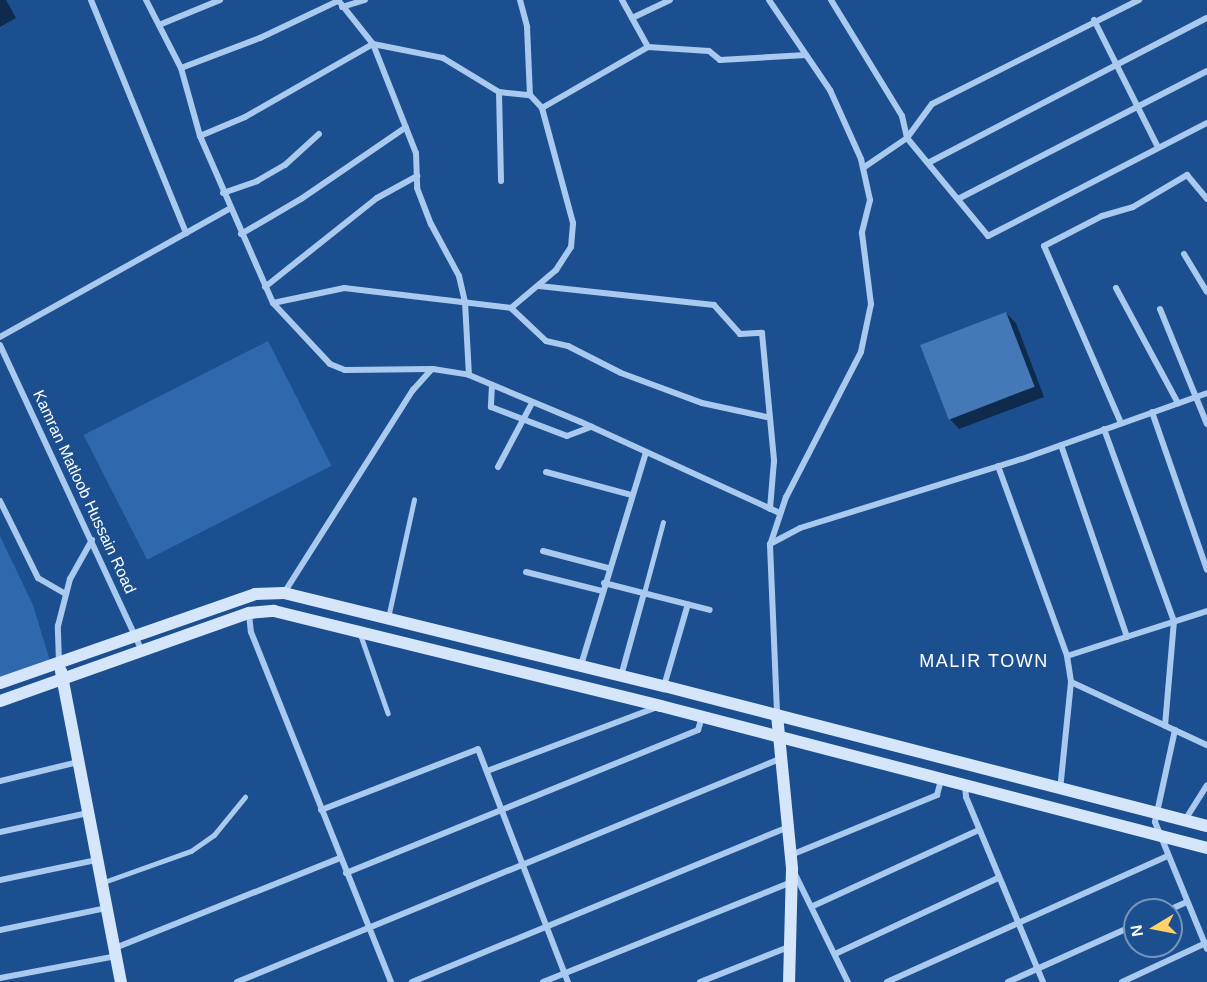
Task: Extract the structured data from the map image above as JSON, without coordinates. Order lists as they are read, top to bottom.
{
  "streets": {
    "street": ["Kamran Matloob Hussain Road"]
  },
  "districts": ["MALIR TOWN"],
  "north": "left"
}
